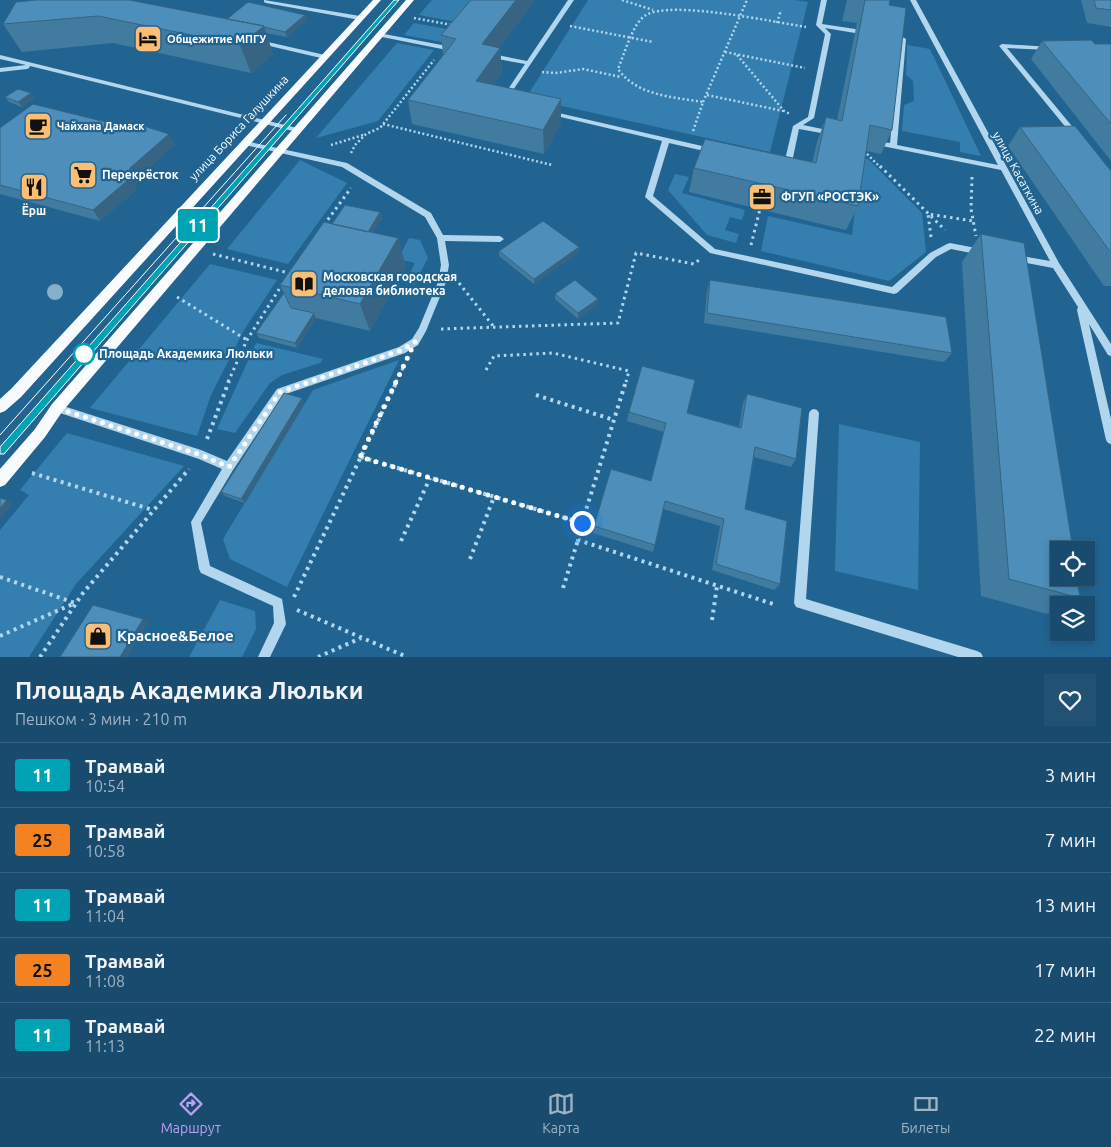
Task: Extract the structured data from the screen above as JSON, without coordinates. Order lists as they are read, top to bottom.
{
  "streets": {
    "main road": ["улица Бориса Галушкина"],
    "street": ["улица Касаткина"]
  },
  "places": {
    "hotel": ["Общежитие МПГУ"],
    "cafe": ["Чайхана Дамаск"],
    "supermarket": ["Перекрёсток"],
    "restaurant": ["Ёрш"],
    "office": ["ФГУП «РОСТЭК»"],
    "library": ["Московская городская деловая библиотека"],
    "other": ["Площадь Академика Люльки"],
    "shop": ["Красное&Белое"]
  },
  "lines": ["tram line 11"],
  "page": {
    "on_map": "11",
    "heading": ["Площадь Академика Люльки", "Пешком · 3 мин · 210 m"],
    "list": [
      {
        "mark": "11",
        "name": "Трамвай",
        "note": "10:54",
        "value": "3 мин"
      },
      {
        "mark": "25",
        "name": "Трамвай",
        "note": "10:58",
        "value": "7 мин"
      },
      {
        "mark": "11",
        "name": "Трамвай",
        "note": "11:04",
        "value": "13 мин"
      },
      {
        "mark": "25",
        "name": "Трамвай",
        "note": "11:08",
        "value": "17 мин"
      },
      {
        "mark": "11",
        "name": "Трамвай",
        "note": "11:13",
        "value": "22 мин"
      }
    ],
    "tabs": ["Маршрут", "Карта", "Билеты"]
  }
}
